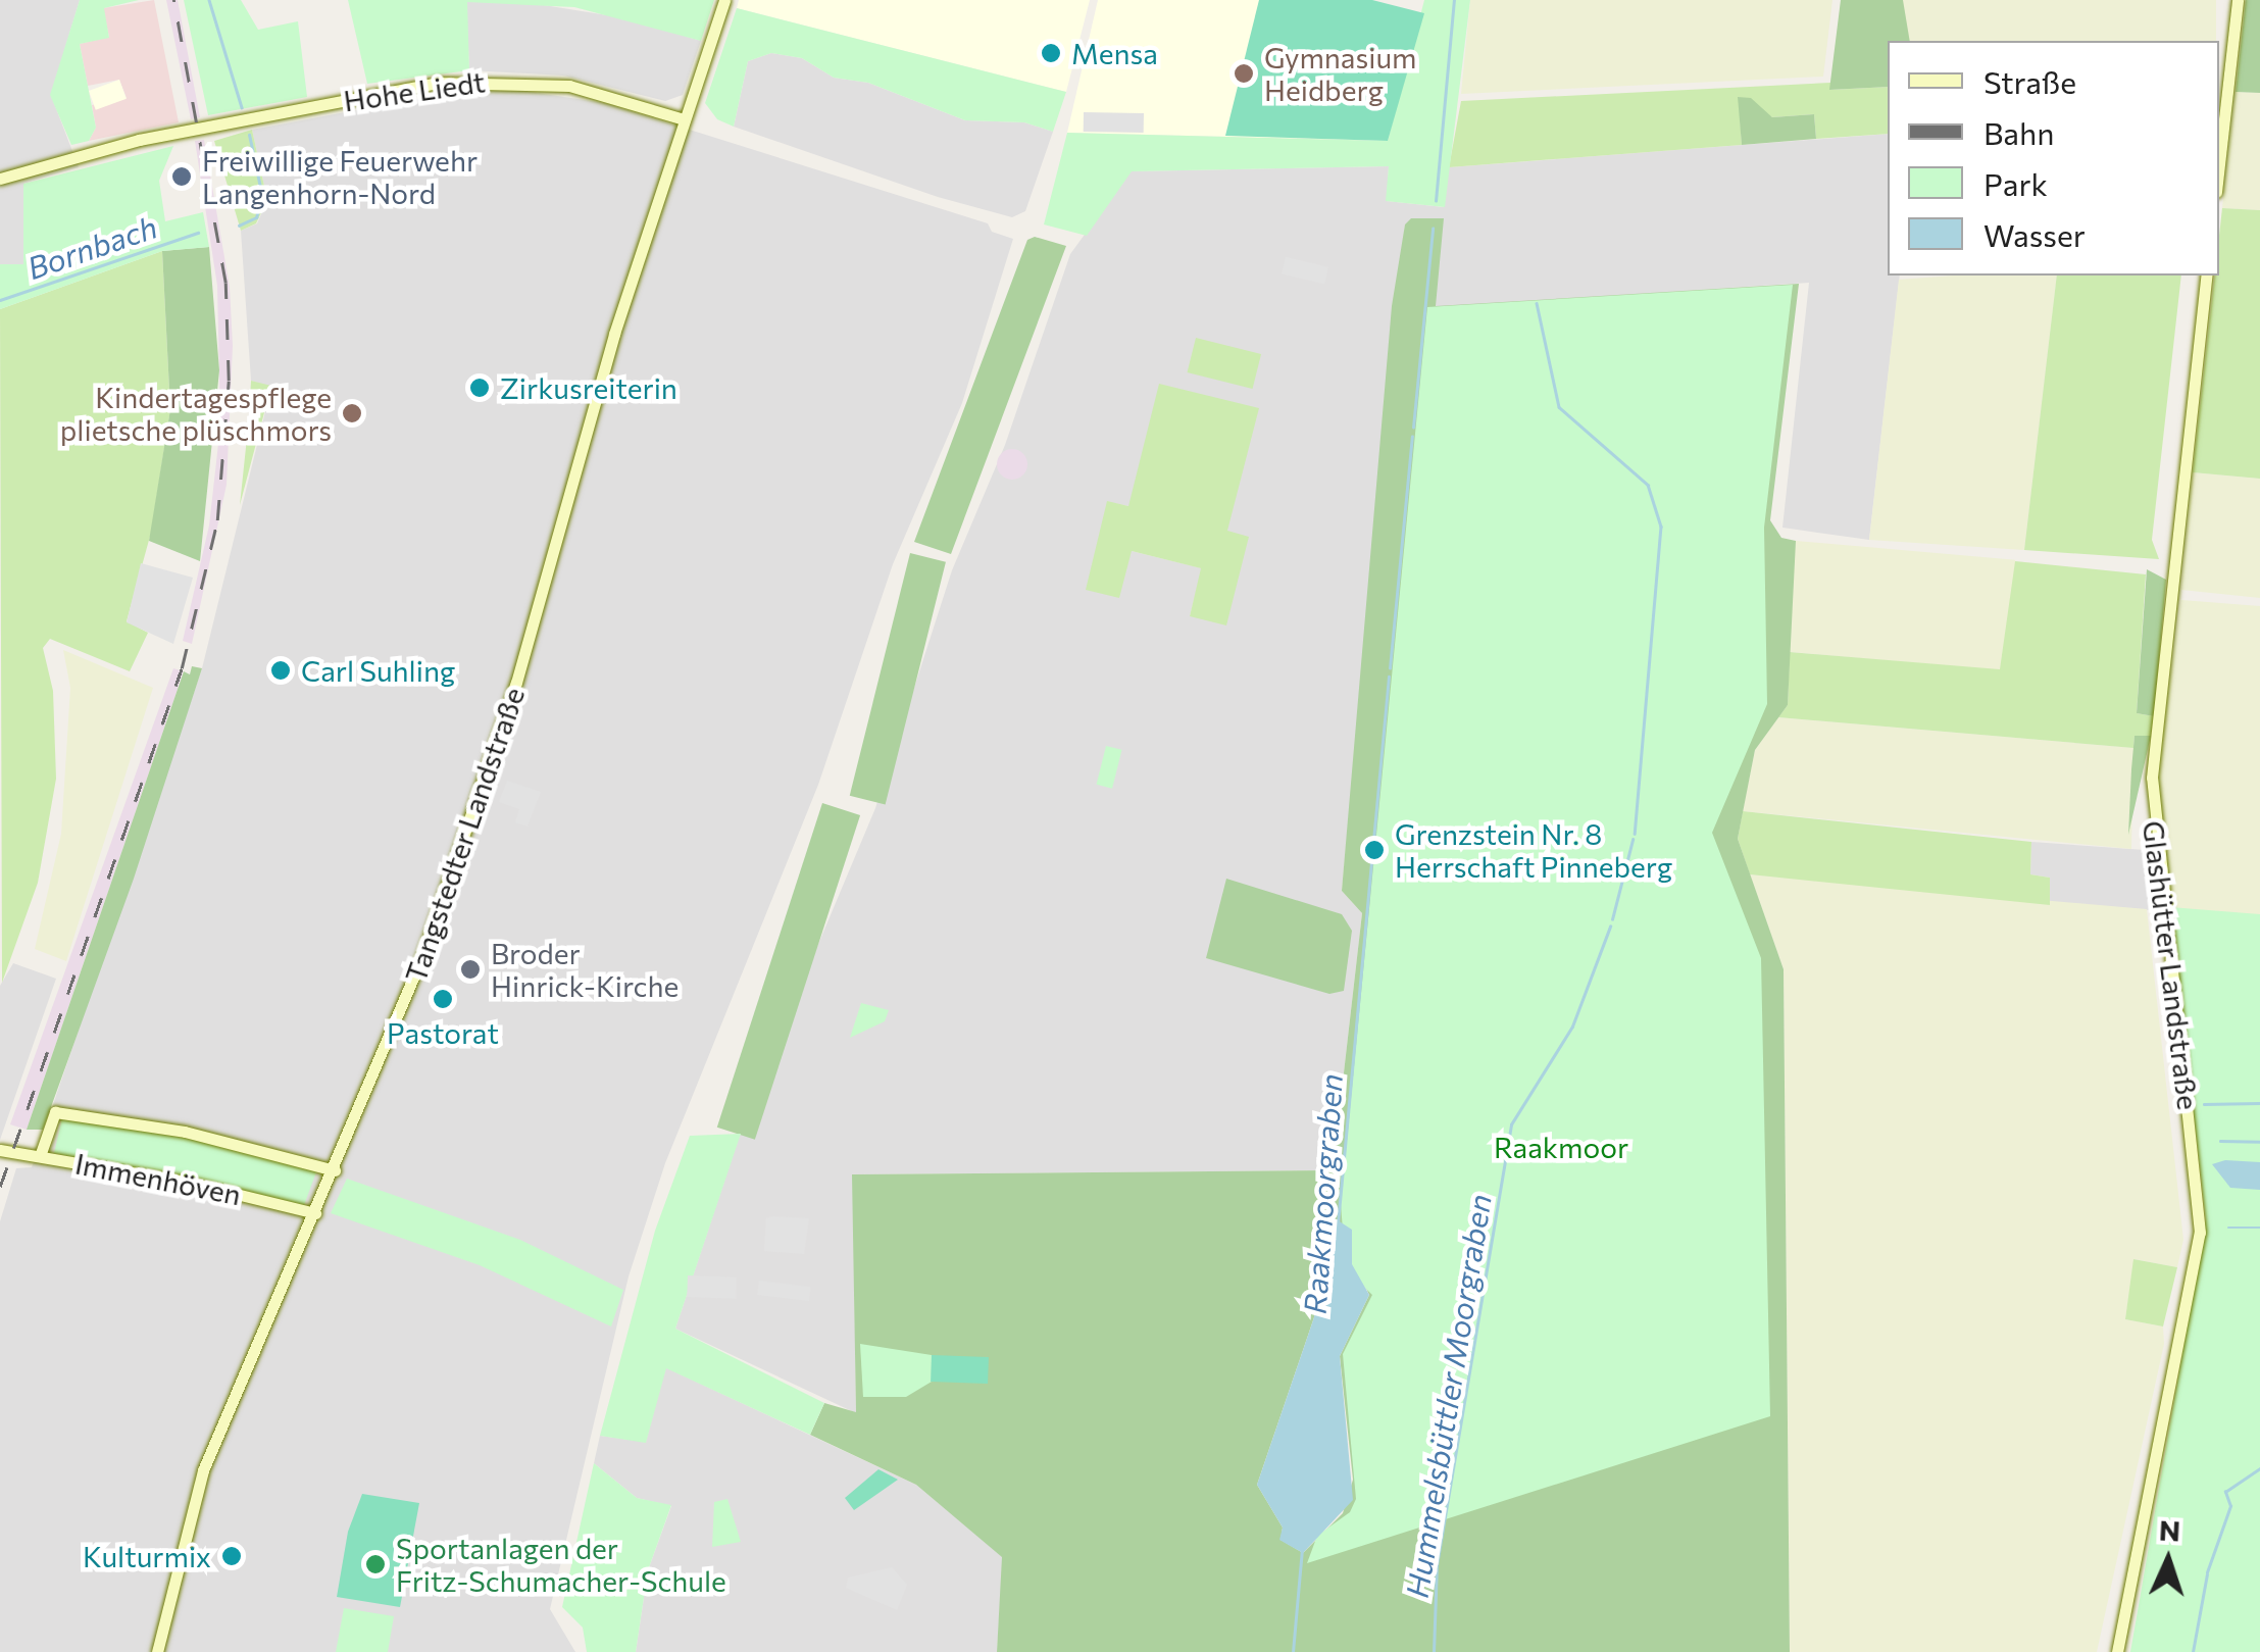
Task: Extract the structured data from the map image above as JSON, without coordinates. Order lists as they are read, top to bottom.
{
  "streets": {
    "street": [
      "Hohe Liedt",
      "Tangstedter Landstraße",
      "Glashütter Landstraße",
      "Immenhöven"
    ]
  },
  "crossings": [
    ["Hohe Liedt", "Tangstedter Landstraße"],
    ["Tangstedter Landstraße", "Immenhöven"]
  ],
  "water": ["Bornbach", "Raakmoorgraben", "Hummelsbüttler Moorgraben"],
  "parks": ["Raakmoor"],
  "places": [
    "Mensa",
    "Gymnasium Heidberg",
    "Freiwillige Feuerwehr Langenhorn-Nord",
    "Zirkusreiterin",
    "Kindertagespflege plietsche plüschmors",
    "Carl Suhling",
    "Grenzstein Nr. 8 Herrschaft Pinneberg",
    "Broder Hinrick-Kirche",
    "Pastorat",
    "Kulturmix",
    "Sportanlagen der Fritz-Schumacher-Schule"
  ],
  "legend": [
    "Straße",
    "Bahn",
    "Park",
    "Wasser"
  ],
  "north": "top"
}
